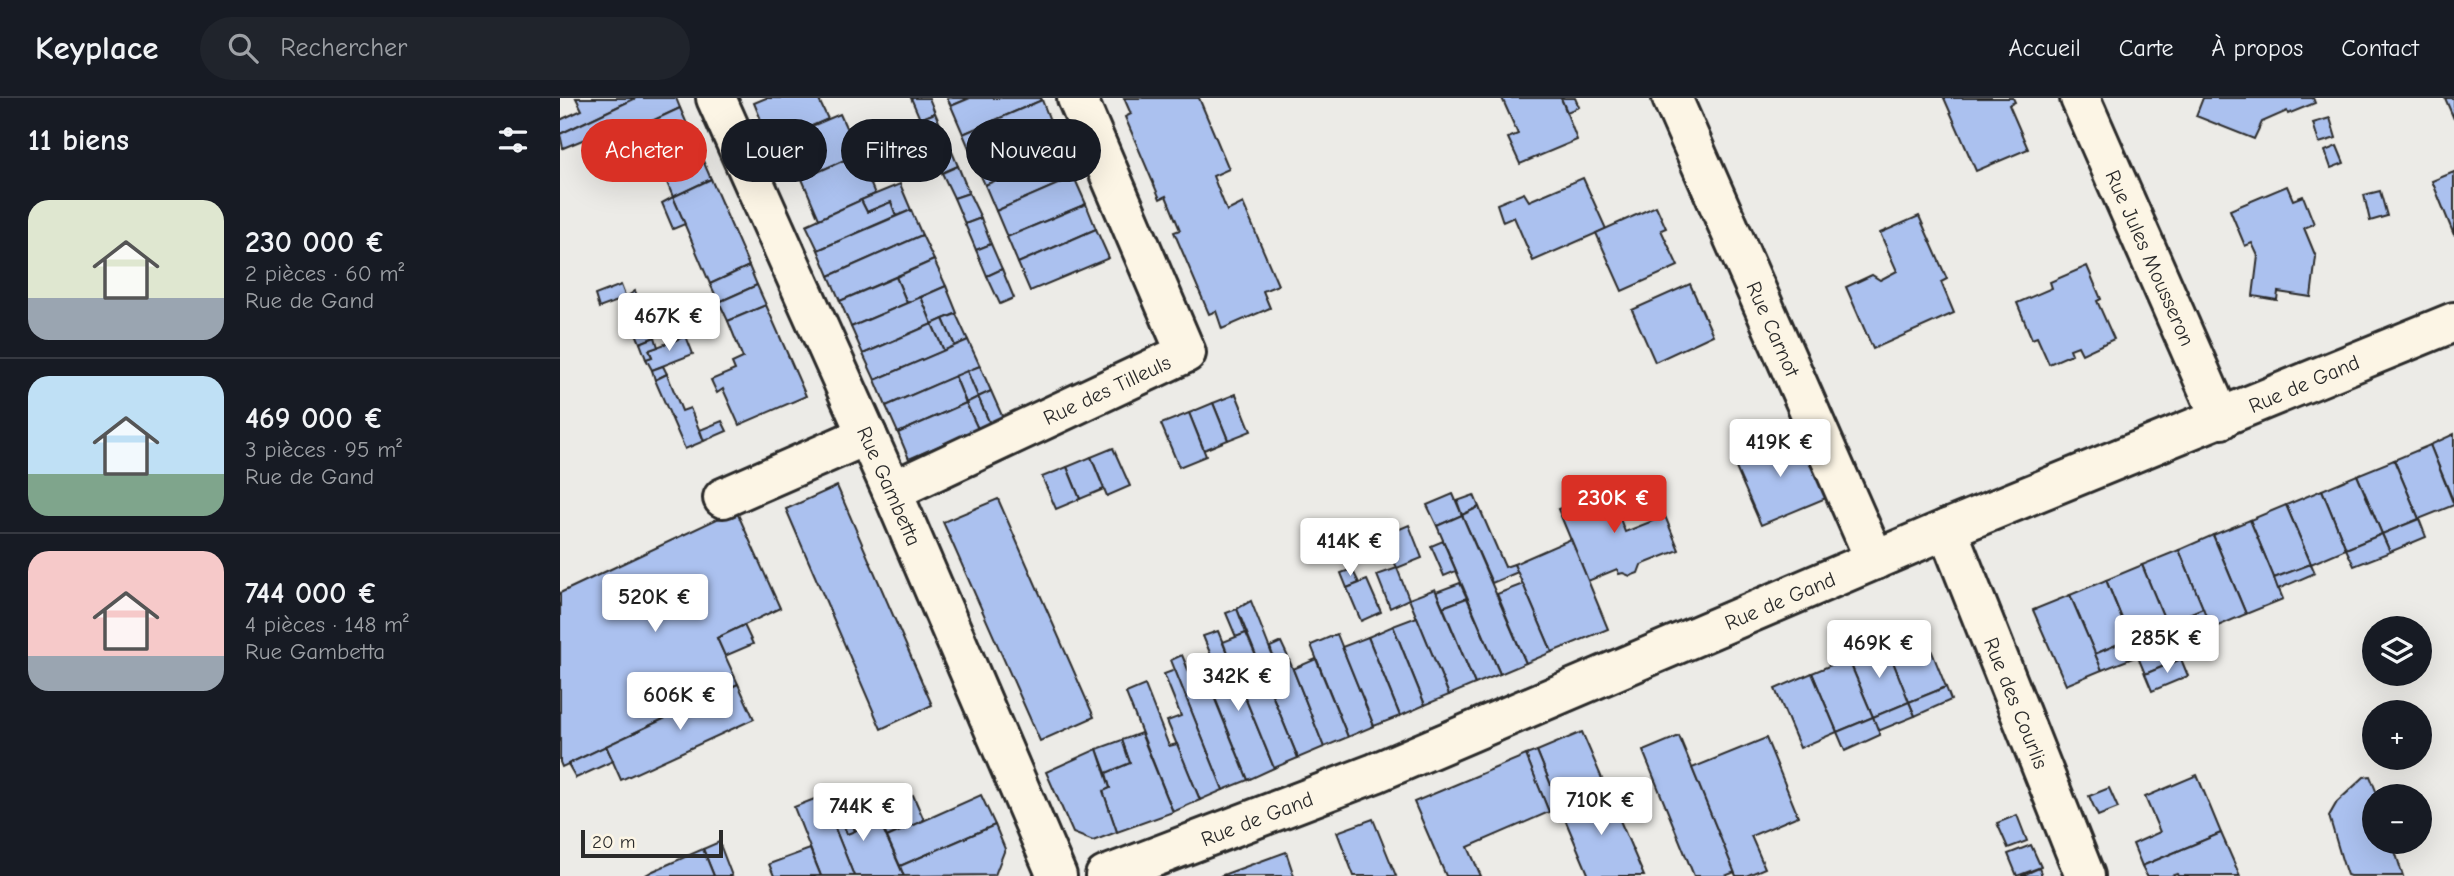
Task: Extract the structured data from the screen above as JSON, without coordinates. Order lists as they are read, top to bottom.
{
  "streets": {
    "street": [
      "Rue Jules Mousseron",
      "Rue Carnot",
      "Rue de Gand",
      "Rue des Tilleuls",
      "Rue Gambetta",
      "Rue des Courlis"
    ]
  },
  "crossings": [
    ["Rue Jules Mousseron", "Rue de Gand"],
    ["Rue Carnot", "Rue de Gand"],
    ["Rue de Gand", "Rue des Courlis"],
    ["Rue des Tilleuls", "Rue Gambetta"]
  ],
  "scale_bar": "20 m",
  "page": {
    "header": "Keyplace",
    "search": "Rechercher",
    "nav": [
      "Accueil",
      "Carte",
      "À propos",
      "Contact"
    ],
    "heading": "11 biens",
    "chip": [
      "Acheter",
      "Louer",
      "Filtres",
      "Nouveau"
    ],
    "list": [
      {
        "name": "230 000 €",
        "note": "2 pièces · 60 m² · Rue de Gand"
      },
      {
        "name": "469 000 €",
        "note": "3 pièces · 95 m² · Rue de Gand"
      },
      {
        "name": "744 000 €",
        "note": "4 pièces · 148 m² · Rue Gambetta"
      }
    ],
    "price": [
      "467K €",
      "419K €",
      "230K €",
      "414K €",
      "520K €",
      "285K €",
      "469K €",
      "342K €",
      "606K €",
      "710K €",
      "744K €"
    ],
    "map_buttons": ["+", "−"],
    "scale": "20 m"
  }
}
